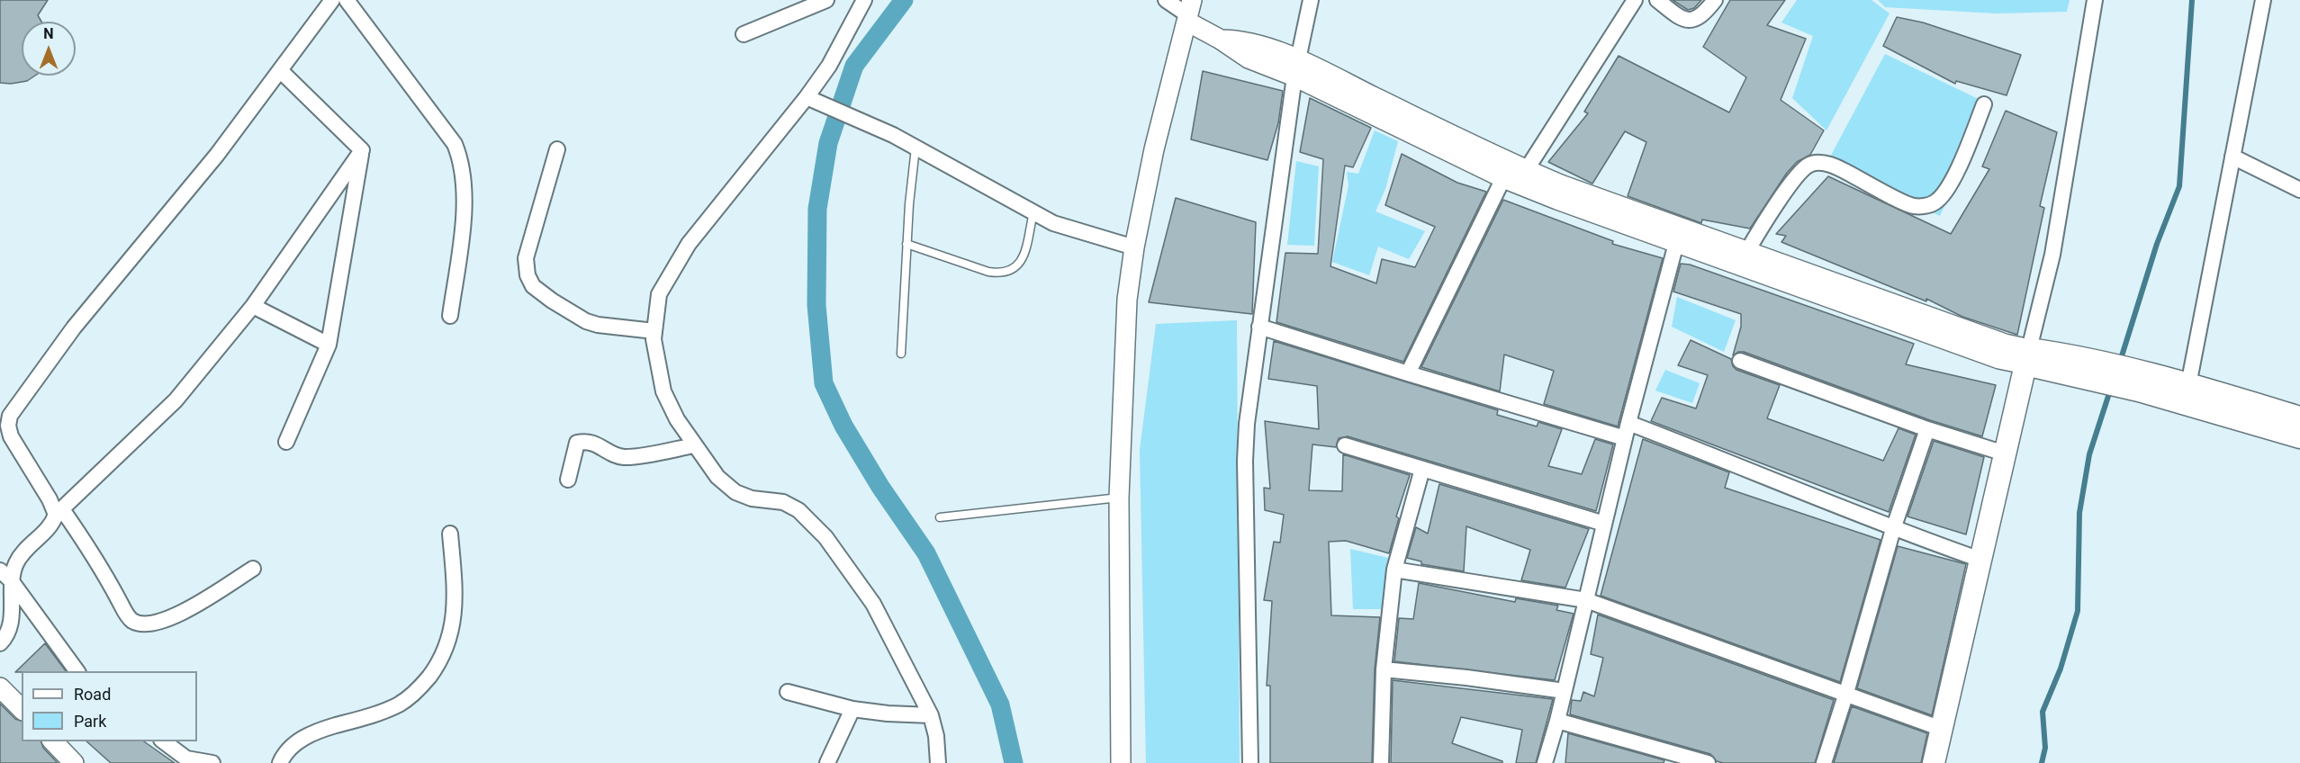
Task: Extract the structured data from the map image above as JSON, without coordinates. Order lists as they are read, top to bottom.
{
  "legend": ["Road", "Park"],
  "north": "top"
}
